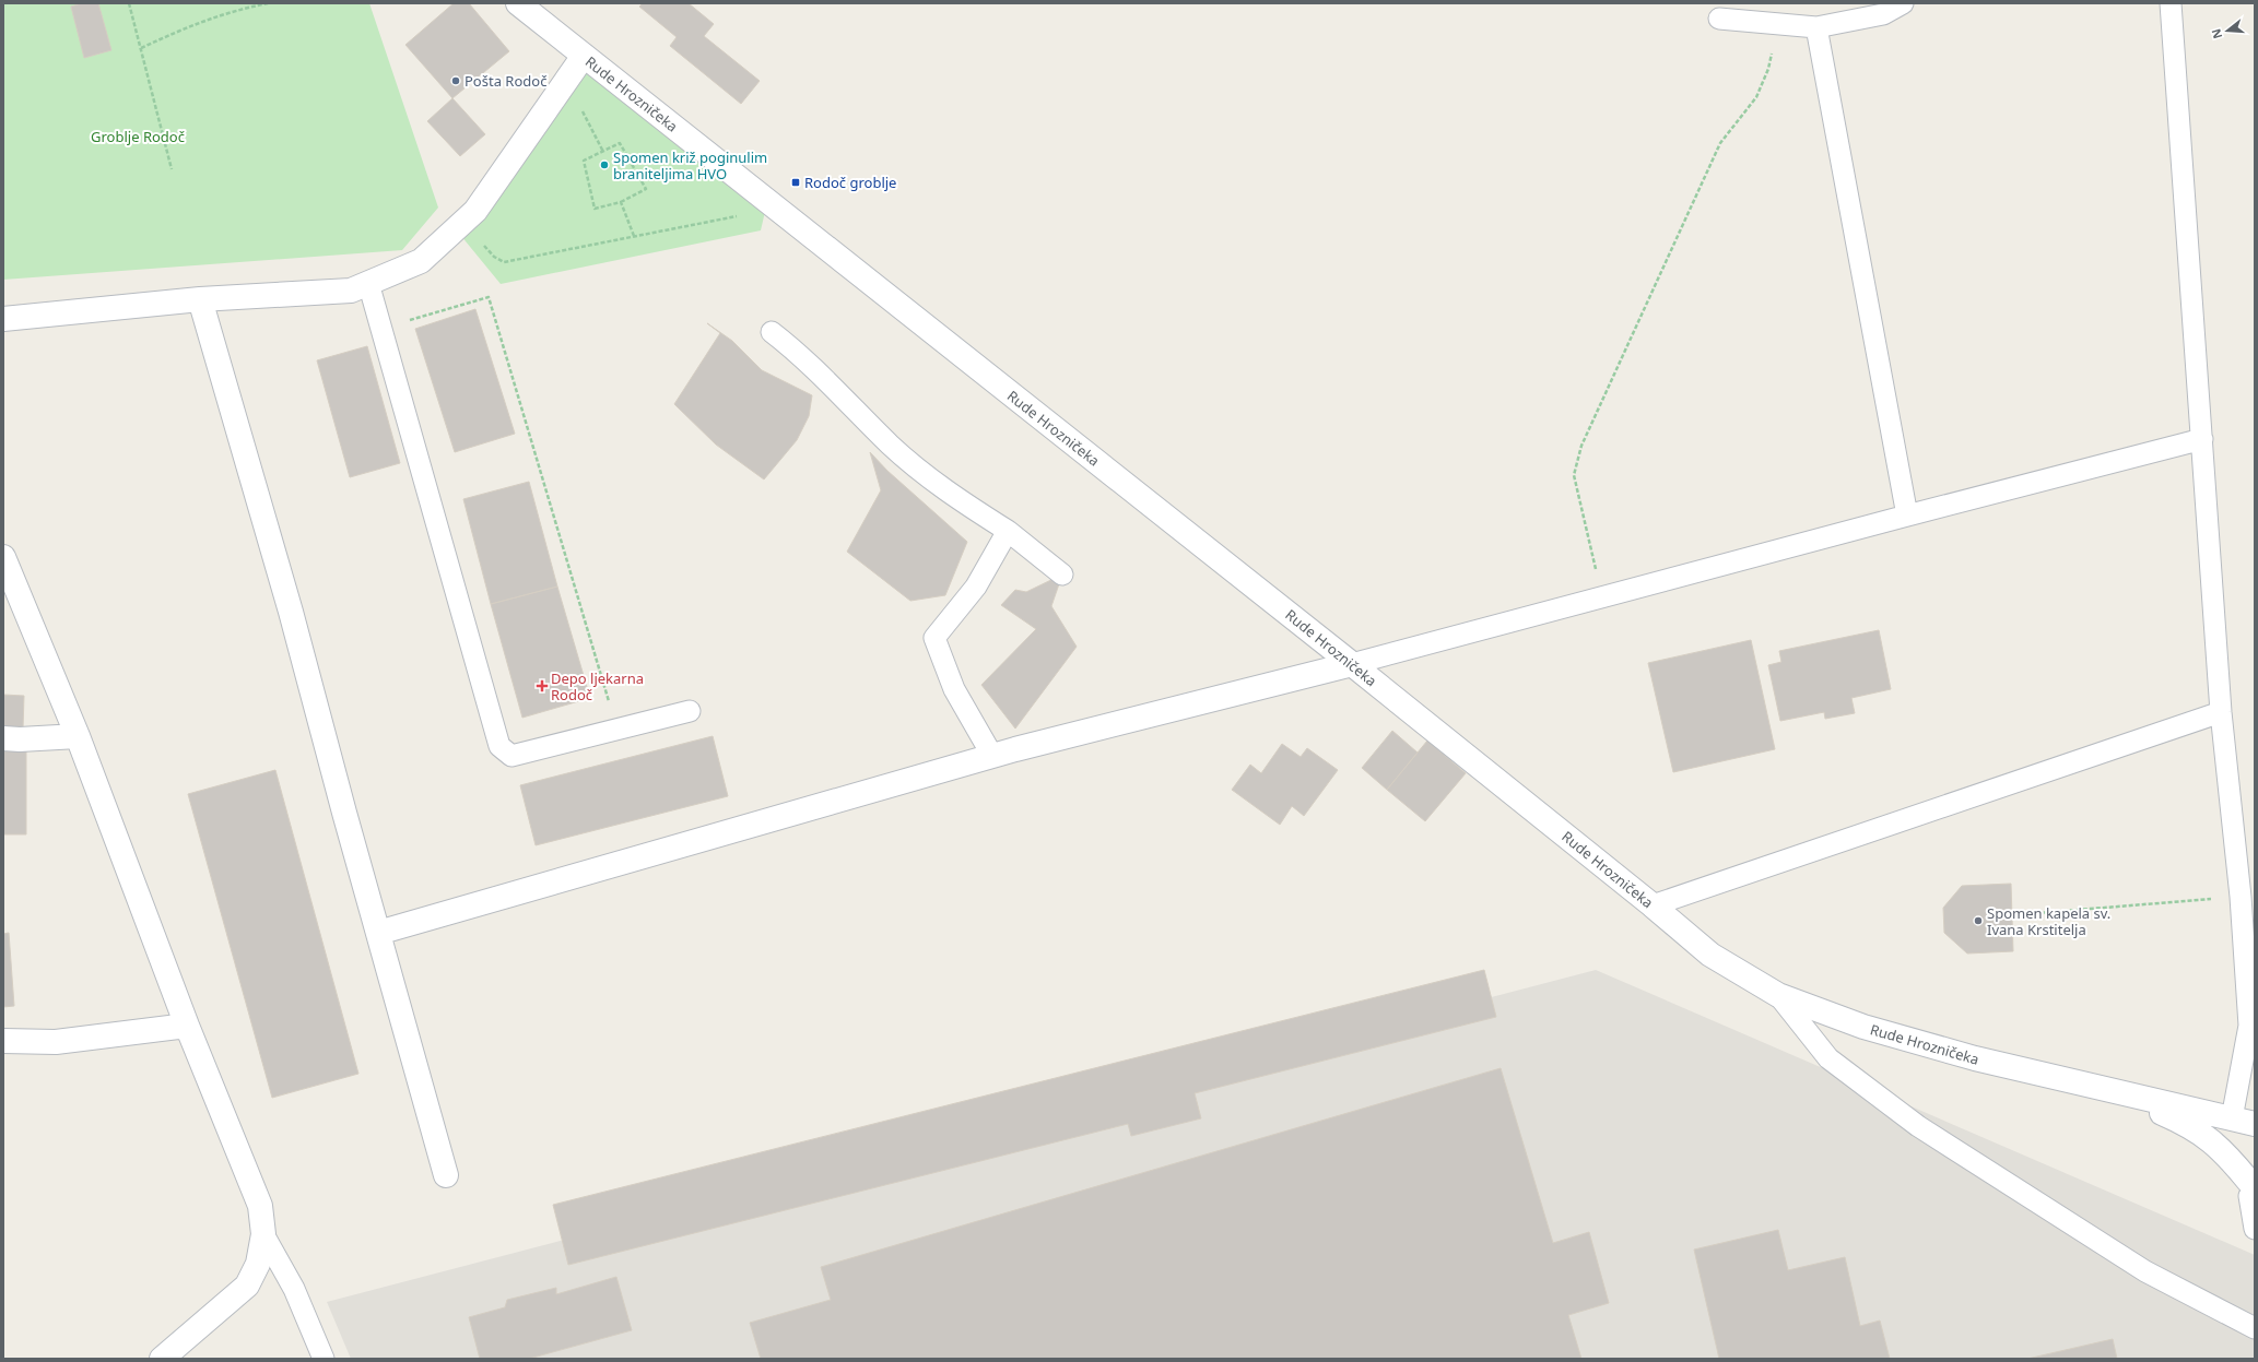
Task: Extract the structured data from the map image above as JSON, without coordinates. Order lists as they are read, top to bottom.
{
  "streets": {
    "street": ["Rude Hrozničeka"]
  },
  "parks": ["Groblje Rodoč"],
  "places": {
    "other": ["Pošta Rodoč", "Spomen križ poginulim braniteljima HVO", "Spomen kapela sv. Ivana Krstitelja"],
    "transit": ["Rodoč groblje"],
    "health": ["Depo ljekarna Rodoč"]
  },
  "north": "left"
}
